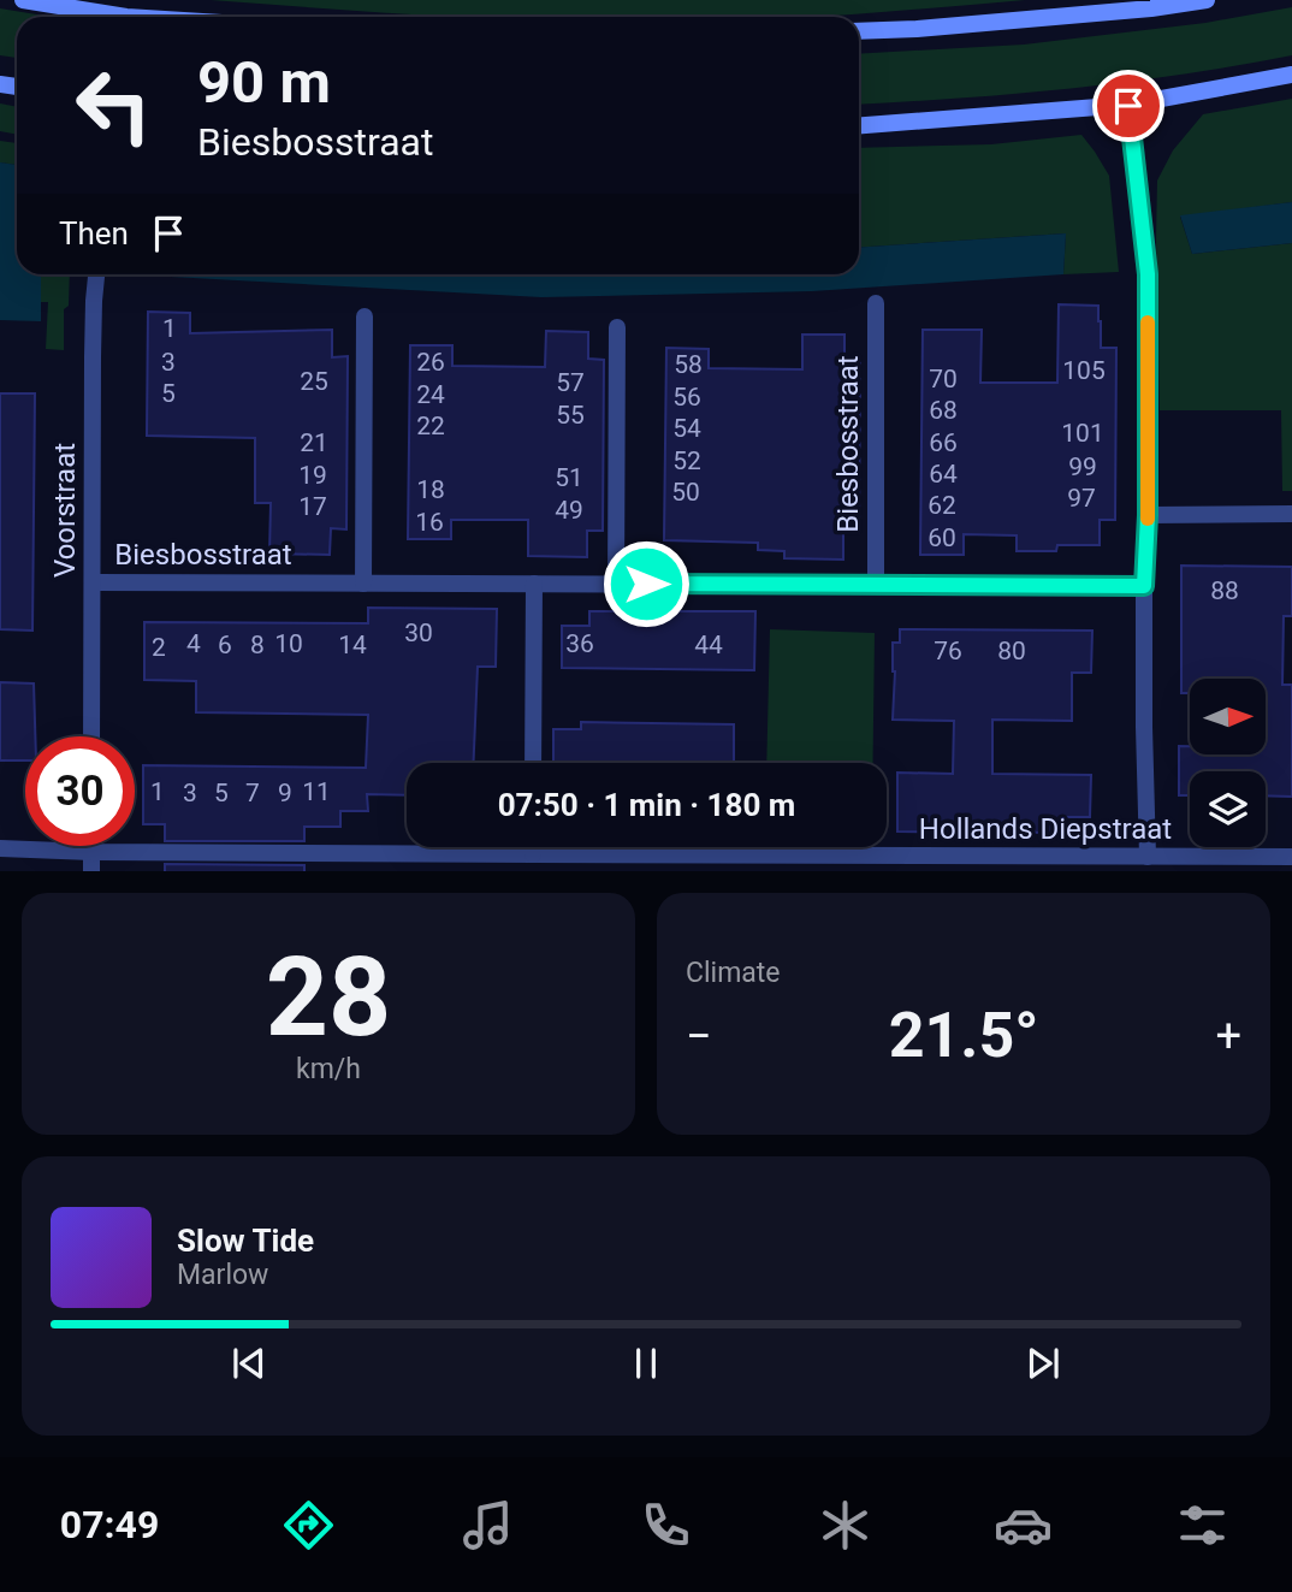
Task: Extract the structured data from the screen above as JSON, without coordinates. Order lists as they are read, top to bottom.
{
  "streets": {
    "street": ["Biesbosstraat", "Voorstraat", "Hollands Diepstraat"]
  },
  "crossings": [
    ["Biesbosstraat", "Voorstraat"]
  ],
  "house_numbers": [
    "1",
    "3",
    "26",
    "58",
    "105",
    "70",
    "25",
    "57",
    "5",
    "24",
    "56",
    "68",
    "55",
    "22",
    "54",
    "101",
    "21",
    "66",
    "52",
    "99",
    "64",
    "19",
    "51",
    "18",
    "50",
    "97",
    "62",
    "17",
    "49",
    "16",
    "60",
    "88",
    "30",
    "4",
    "10",
    "36",
    "6",
    "8",
    "14",
    "44",
    "2",
    "76",
    "80",
    "1",
    "11",
    "3",
    "5",
    "7",
    "9"
  ],
  "north": "right",
  "page": {
    "turn": ["90 m", "Biesbosstraat"],
    "then": "Then",
    "limit": "30",
    "trip": "07:50 · 1 min · 180 m",
    "tile": [
      ["28", "km/h"],
      "Climate"
    ],
    "heat": ["−", "21.5°", "+"],
    "song": ["Slow Tide", "Marlow"],
    "tabs": "07:49"
  }
}
